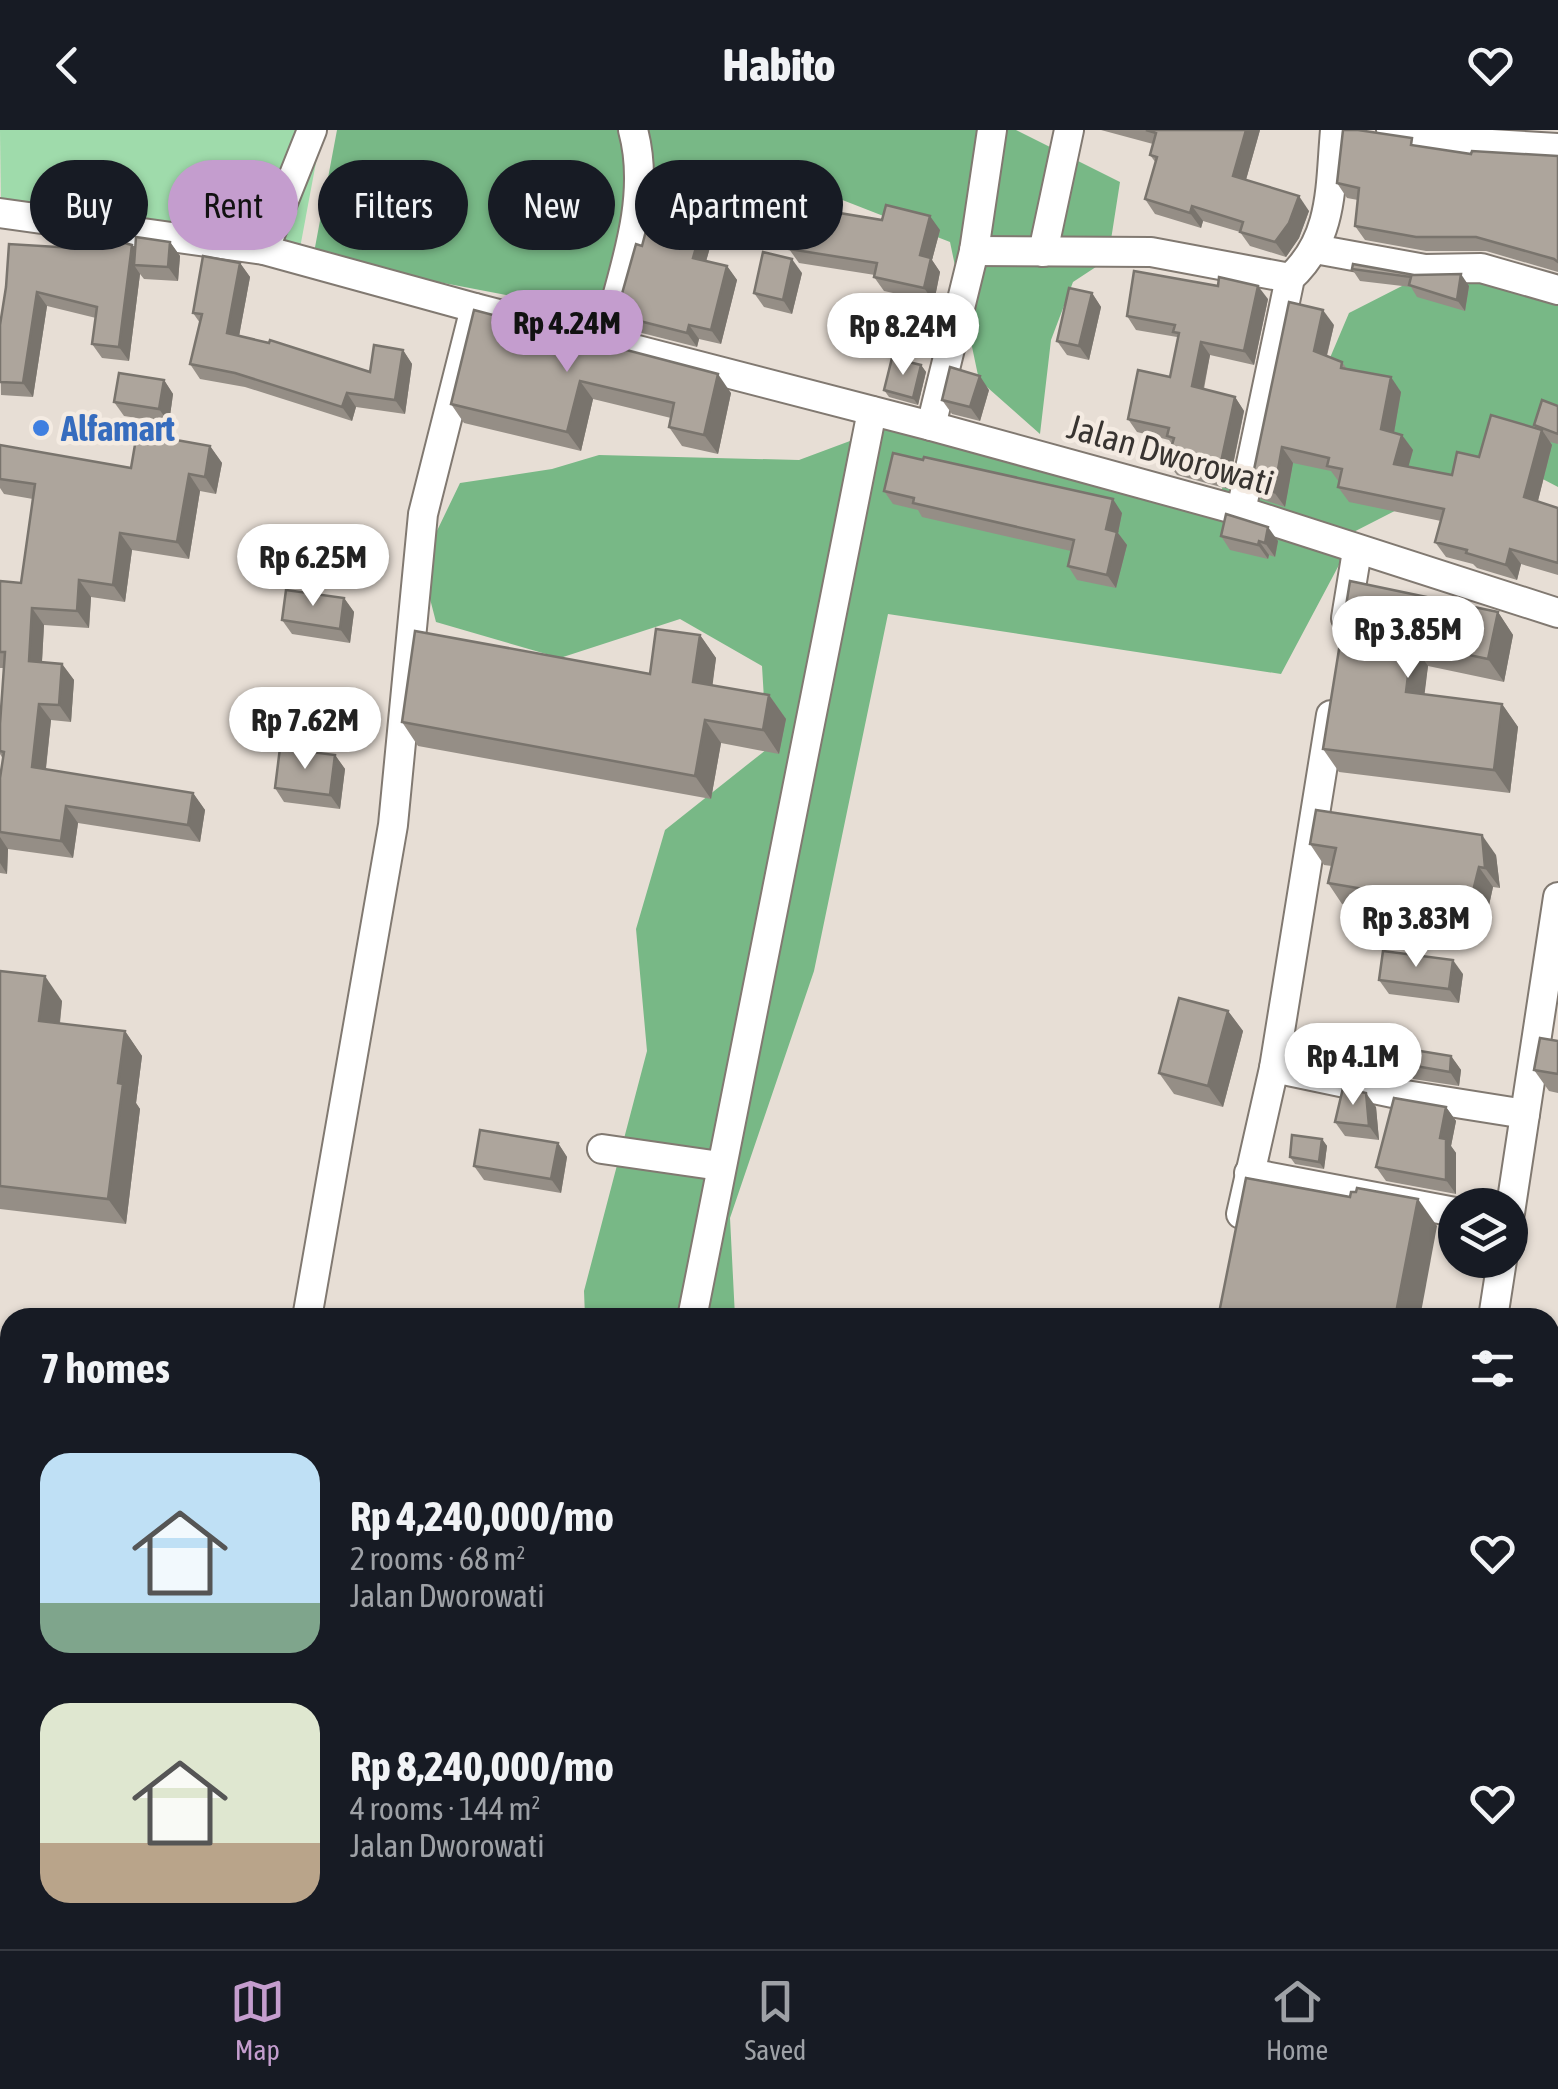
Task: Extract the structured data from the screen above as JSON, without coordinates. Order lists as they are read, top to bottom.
{
  "streets": {
    "street": ["Jalan Dworowati"]
  },
  "places": ["Alfamart"],
  "page": {
    "header": "Habito",
    "chip": [
      "Buy",
      "Rent",
      "Filters",
      "New",
      "Apartment"
    ],
    "price": [
      "Rp 4.24M",
      "Rp 8.24M",
      "Rp 6.25M",
      "Rp 3.85M",
      "Rp 7.62M",
      "Rp 3.83M",
      "Rp 4.1M"
    ],
    "heading": "7 homes",
    "list": [
      {
        "name": "Rp 4,240,000/mo",
        "note": "2 rooms · 68 m² · Jalan Dworowati"
      },
      {
        "name": "Rp 8,240,000/mo",
        "note": "4 rooms · 144 m² · Jalan Dworowati"
      }
    ],
    "tabs": ["Map", "Saved", "Home"]
  }
}
